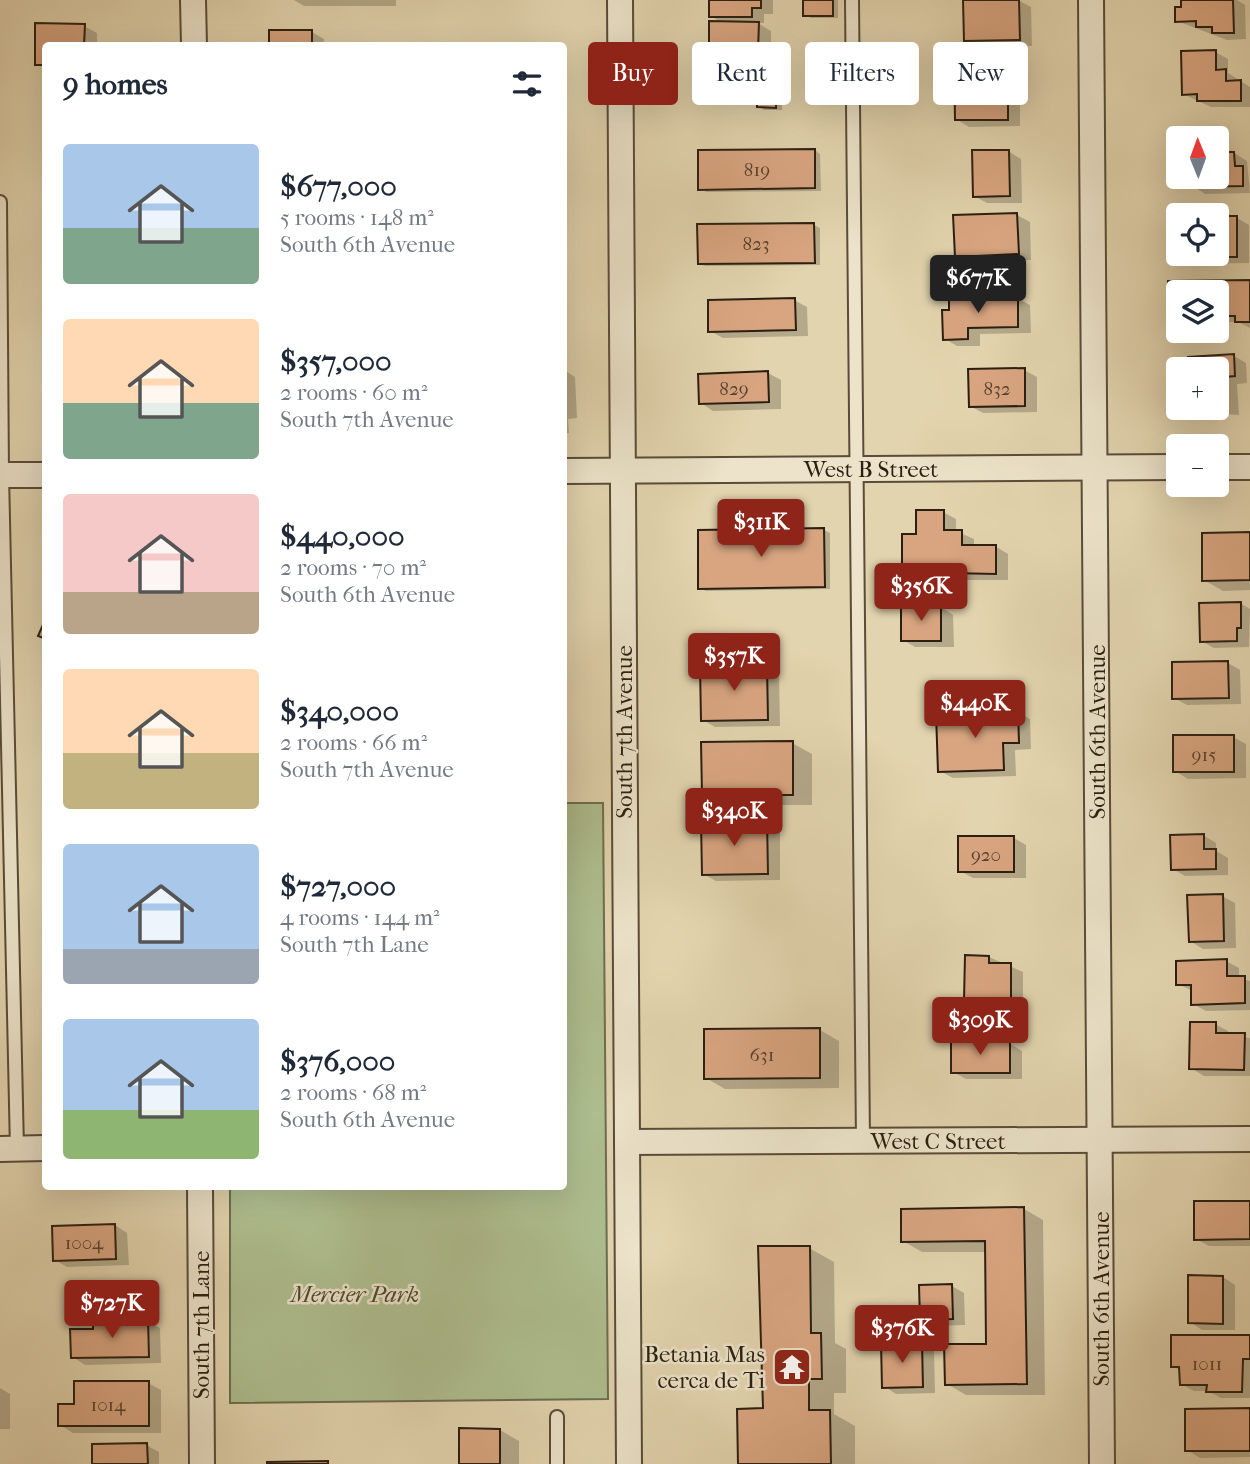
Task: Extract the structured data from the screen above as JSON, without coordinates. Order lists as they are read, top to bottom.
{
  "streets": {
    "street": [
      "West B Street",
      "South 7th Avenue",
      "South 6th Avenue",
      "West C Street",
      "South 7th Lane"
    ]
  },
  "crossings": [
    ["West B Street", "South 7th Avenue"],
    ["West B Street", "South 6th Avenue"],
    ["South 7th Avenue", "West C Street"],
    ["South 6th Avenue", "West C Street"]
  ],
  "parks": ["Mercier Park"],
  "places": {
    "temple": ["Betania Mas cerca de Ti"]
  },
  "house_numbers": [
    "819",
    "823",
    "829",
    "832",
    "915",
    "920",
    "631",
    "1004",
    "1011",
    "1014"
  ],
  "north": "top",
  "page": {
    "chip": [
      "Buy",
      "Rent",
      "Filters",
      "New"
    ],
    "heading": "9 homes",
    "map_buttons": ["+", "−"],
    "list": [
      {
        "name": "$677,000",
        "note": "5 rooms · 148 m² · South 6th Avenue"
      },
      {
        "name": "$357,000",
        "note": "2 rooms · 60 m² · South 7th Avenue"
      },
      {
        "name": "$440,000",
        "note": "2 rooms · 70 m² · South 6th Avenue"
      },
      {
        "name": "$340,000",
        "note": "2 rooms · 66 m² · South 7th Avenue"
      },
      {
        "name": "$727,000",
        "note": "4 rooms · 144 m² · South 7th Lane"
      },
      {
        "name": "$376,000",
        "note": "2 rooms · 68 m² · South 6th Avenue"
      }
    ],
    "price": [
      "$677K",
      "$311K",
      "$356K",
      "$357K",
      "$440K",
      "$340K",
      "$309K",
      "$727K",
      "$376K"
    ]
  }
}
